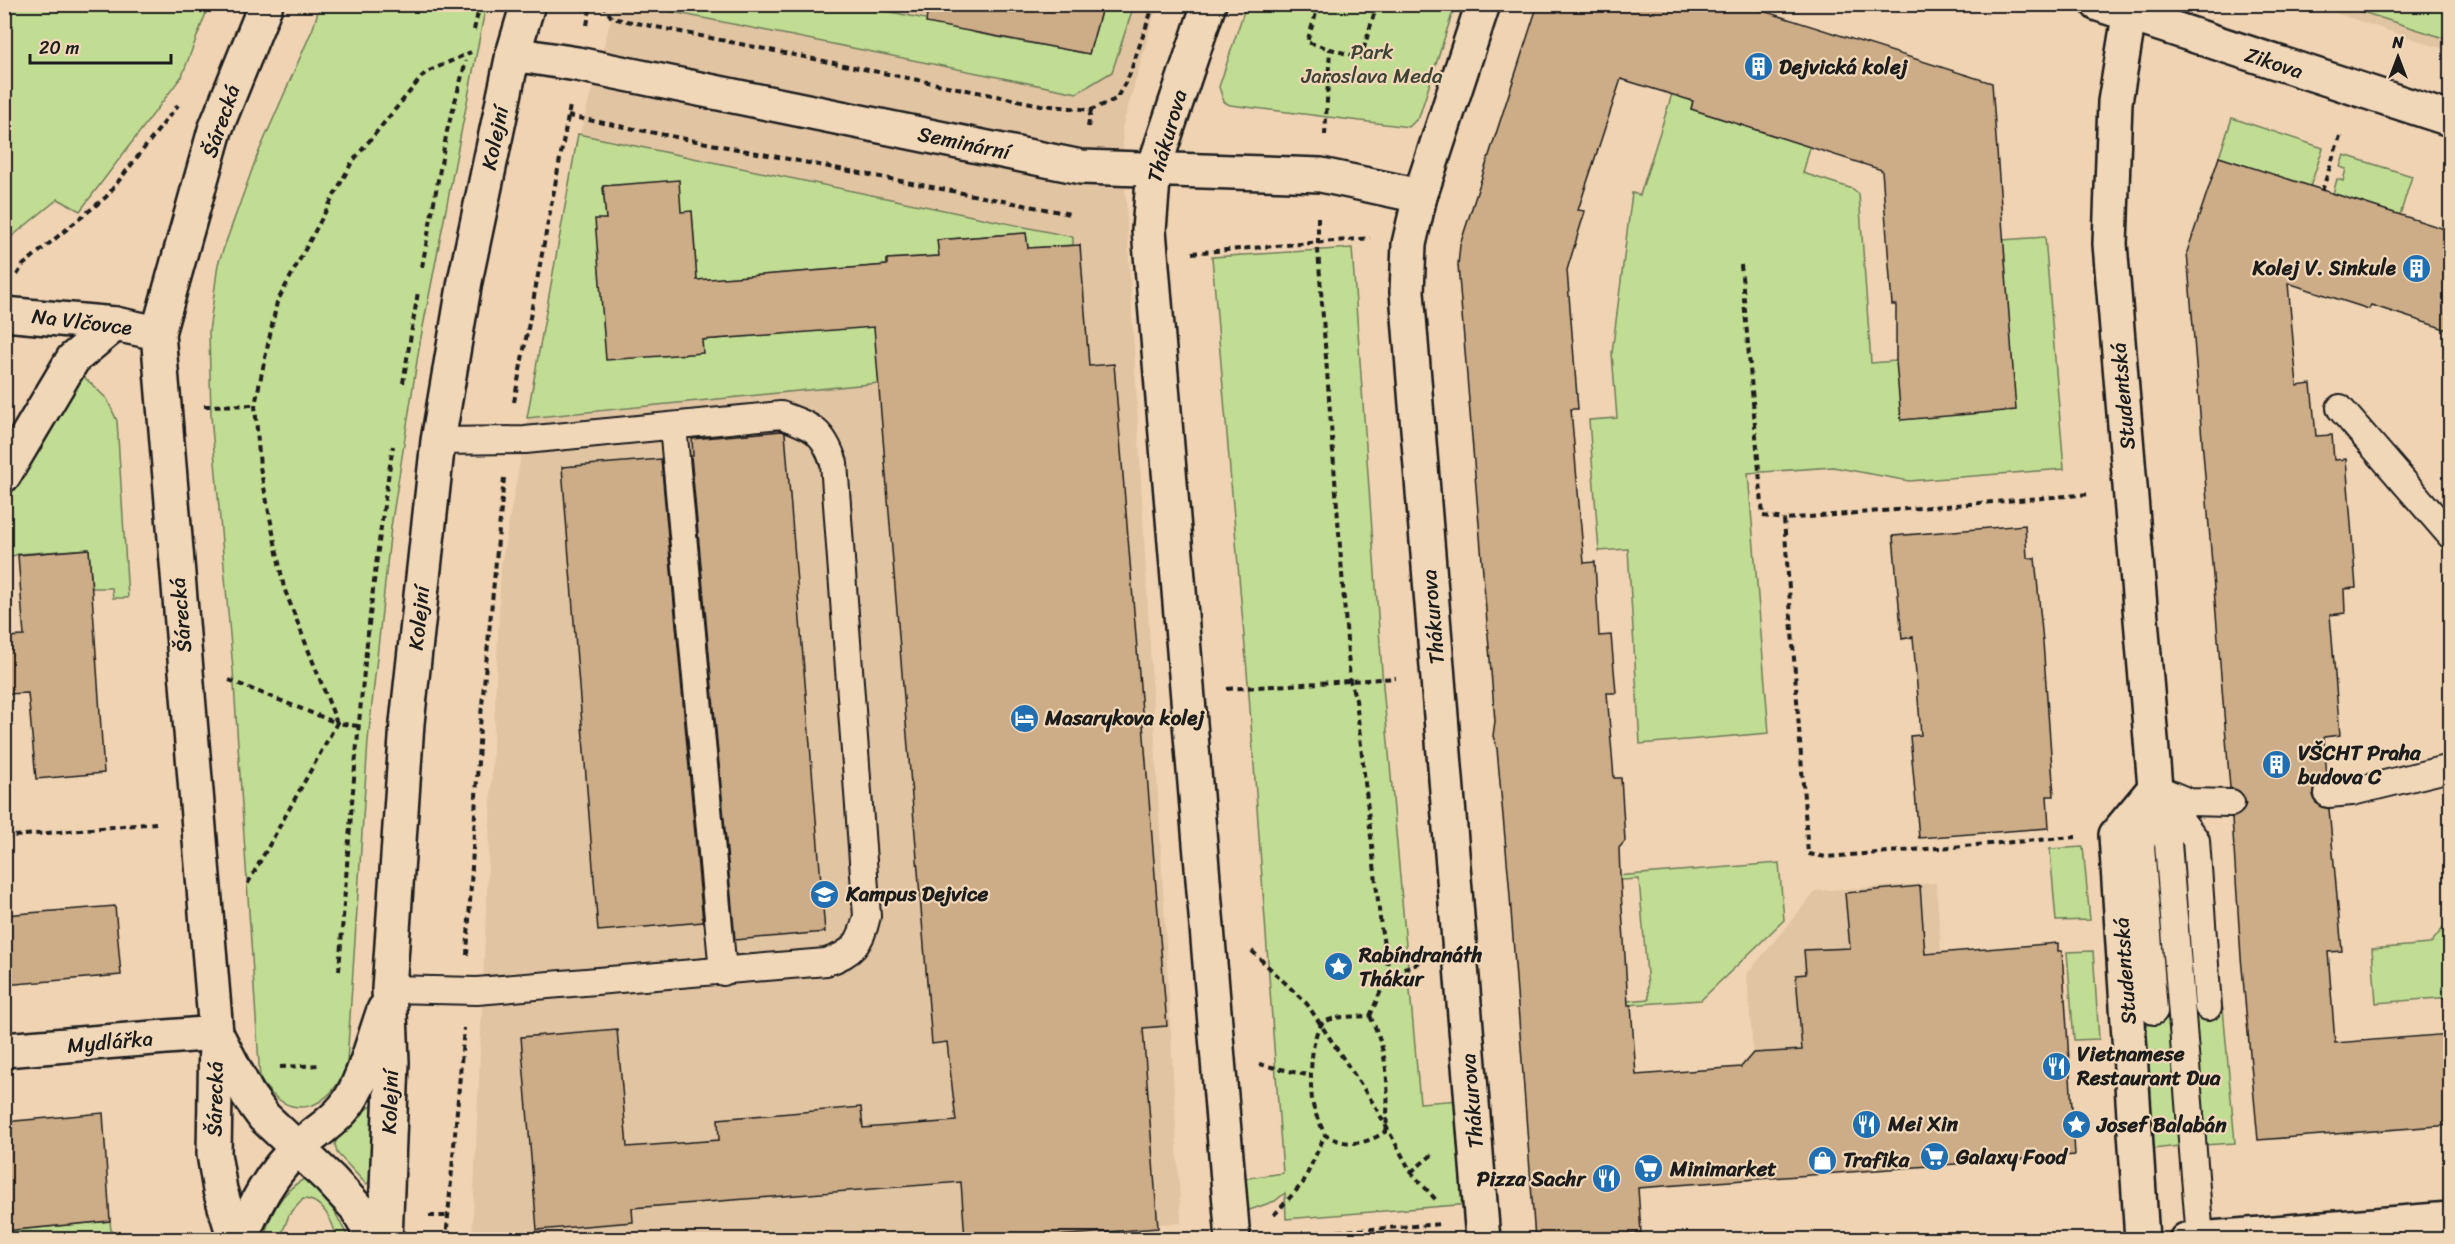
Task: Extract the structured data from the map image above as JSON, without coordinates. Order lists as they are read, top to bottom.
{
  "streets": {
    "street": [
      "Zikova",
      "Šárecká",
      "Thákurova",
      "Kolejní",
      "Seminární",
      "Na Vlčovce",
      "Studentská",
      "Mydlářka"
    ]
  },
  "crossings": [
    ["Zikova", "Studentská"],
    ["Šárecká", "Na Vlčovce"],
    ["Šárecká", "Mydlářka"],
    ["Thákurova", "Seminární"],
    ["Kolejní", "Seminární"]
  ],
  "parks": ["Park Jaroslava Meda"],
  "places": {
    "building": ["Dejvická kolej", "Kolej V. Sinkule", "VŠCHT Praha budova C"],
    "hotel": ["Masarykova kolej"],
    "school or university": ["Kampus Dejvice"],
    "place": ["Rabíndranáth Thákur", "Josef Balabán"],
    "restaurant": ["Vietnamese Restaurant Dua", "Mei Xin", "Pizza Sachr"],
    "supermarket": ["Galaxy Food", "Minimarket"],
    "shop": ["Trafika"]
  },
  "scale_bar": "20 m",
  "north": "top"
}
